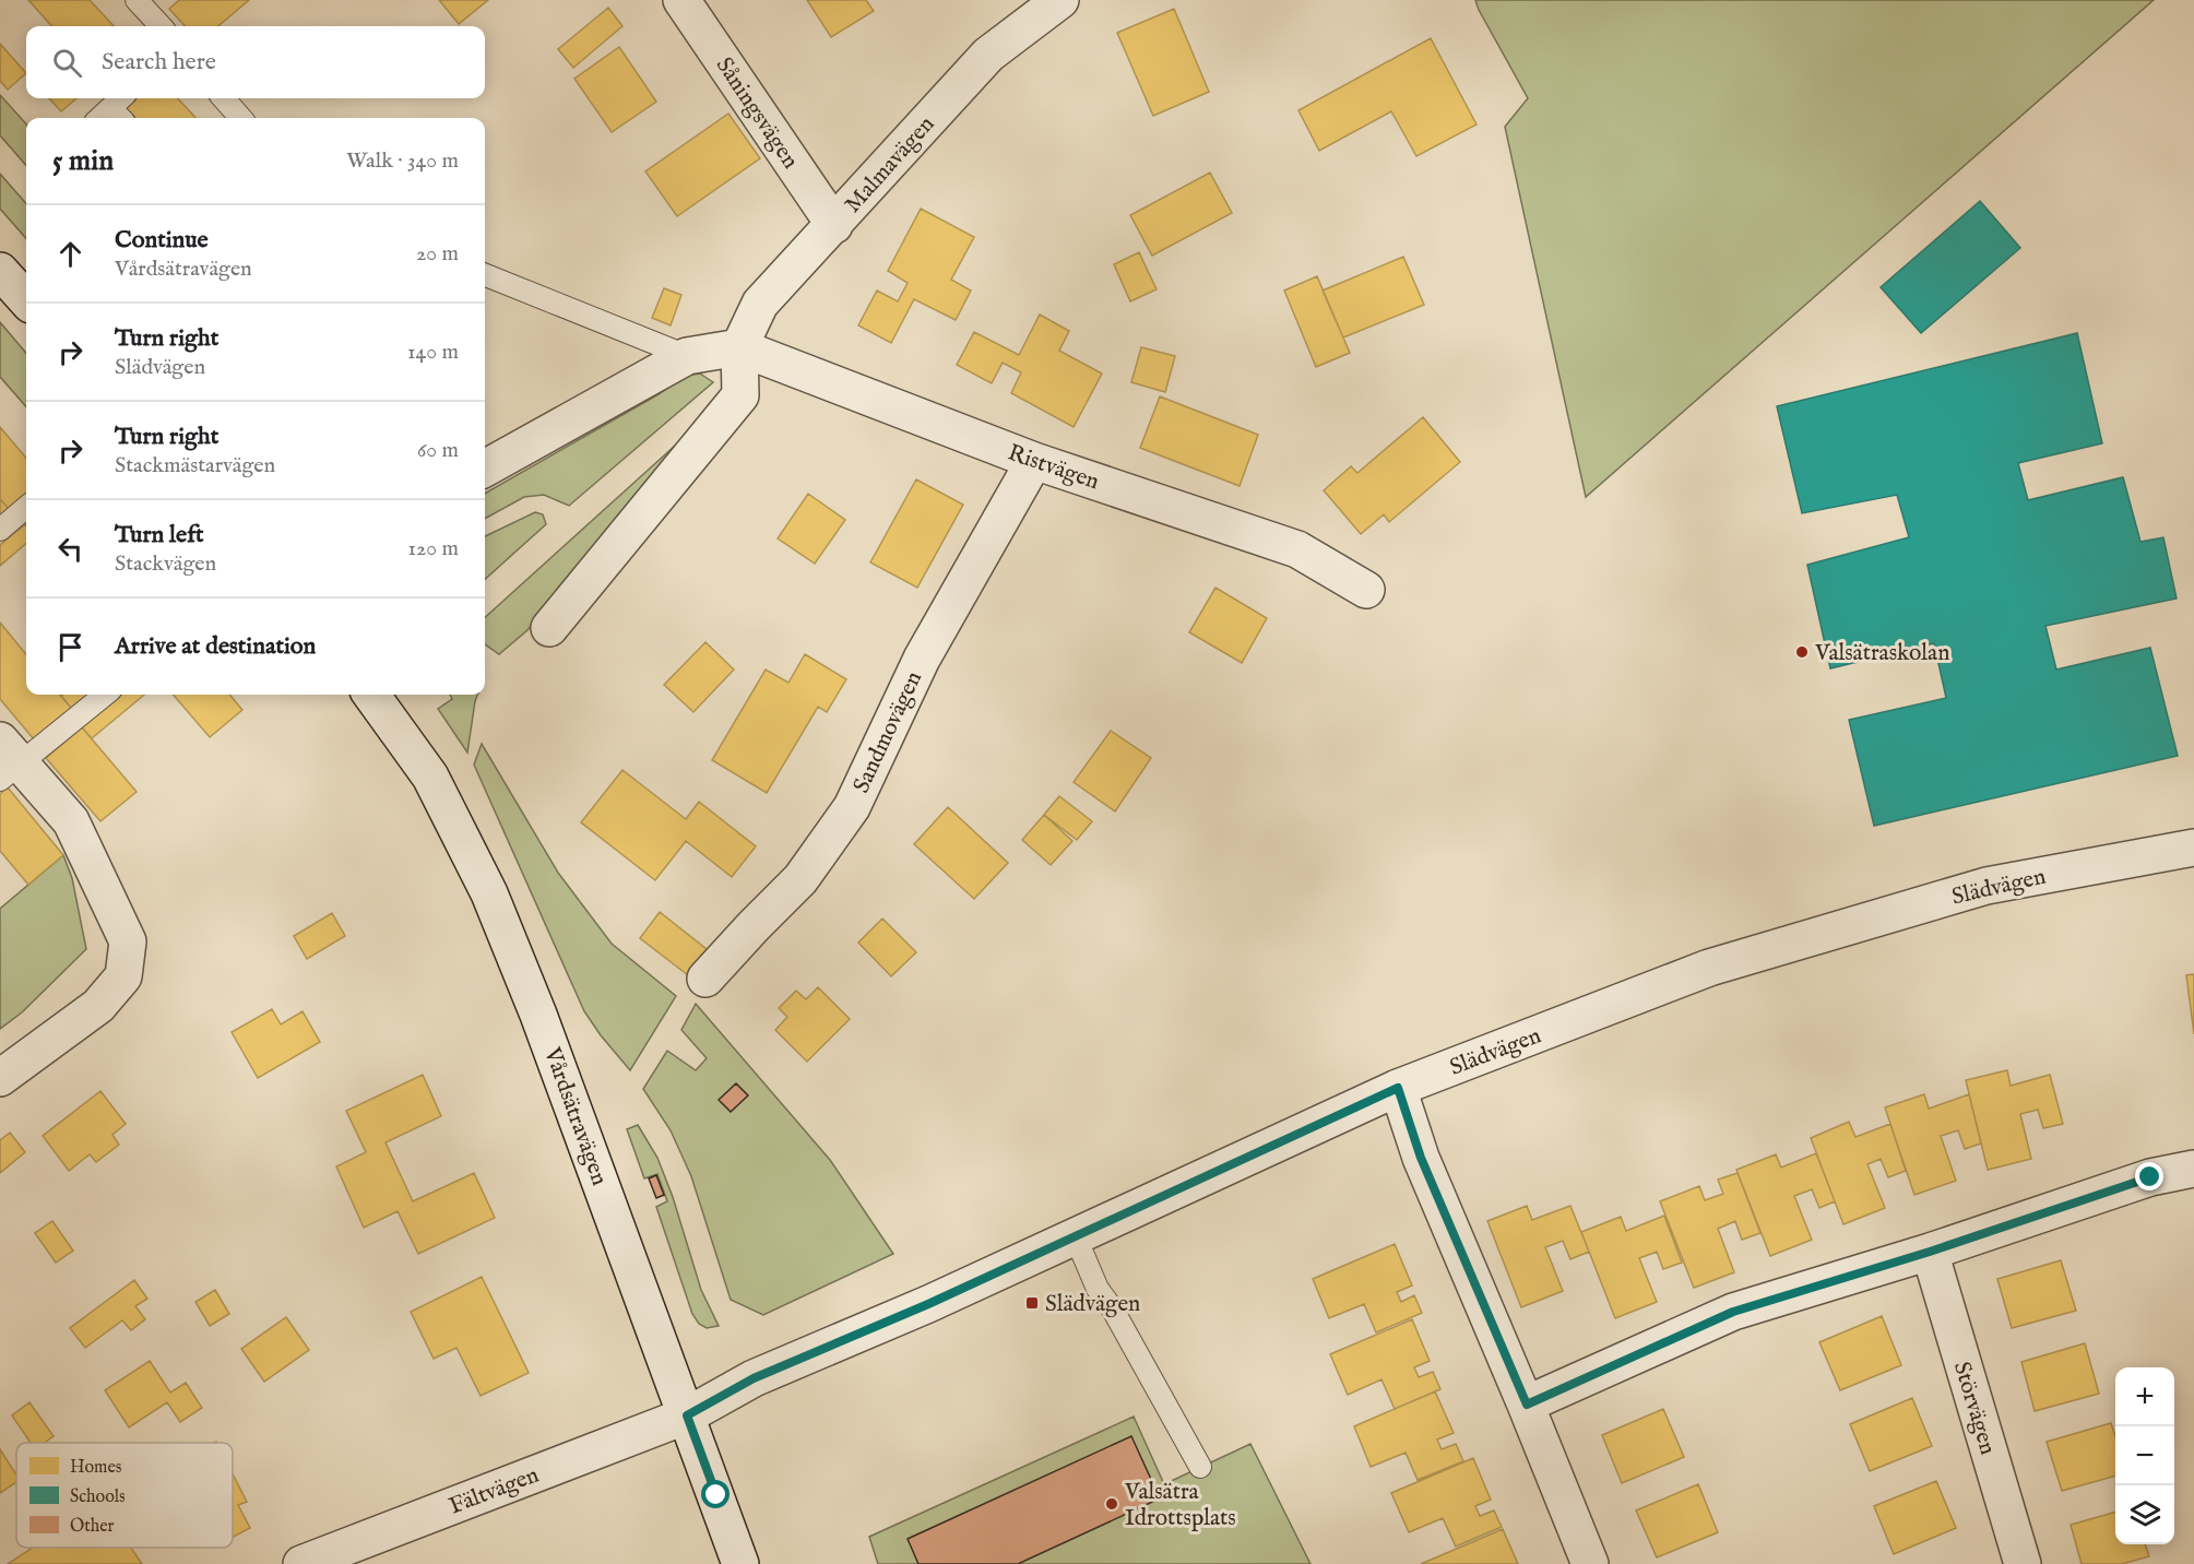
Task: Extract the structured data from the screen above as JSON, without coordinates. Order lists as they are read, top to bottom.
{
  "streets": {
    "street": [
      "Såningsvägen",
      "Malmavägen",
      "Ristvägen",
      "Sandmovägen",
      "Slädvägen",
      "Vårdsätravägen",
      "Störvägen",
      "Fältvägen"
    ]
  },
  "crossings": [
    ["Såningsvägen", "Malmavägen"],
    ["Malmavägen", "Ristvägen"],
    ["Ristvägen", "Sandmovägen"],
    ["Slädvägen", "Vårdsätravägen"],
    ["Slädvägen", "Fältvägen"],
    ["Vårdsätravägen", "Fältvägen"]
  ],
  "places": {
    "other": ["Valsätraskolan", "Valsätra Idrottsplats"],
    "transit": ["Slädvägen"]
  },
  "legend": ["Homes", "Schools", "Other"],
  "page": {
    "search": "Search here",
    "heading": ["5 min", "Walk · 340 m"],
    "list": [
      ["Continue", "Vårdsätravägen", "20 m"],
      ["Turn right", "Slädvägen", "140 m"],
      ["Turn right", "Stackmästarvägen", "60 m"],
      ["Turn left", "Stackvägen", "120 m"],
      "Arrive at destination"
    ],
    "map_buttons": ["+", "−"]
  }
}
